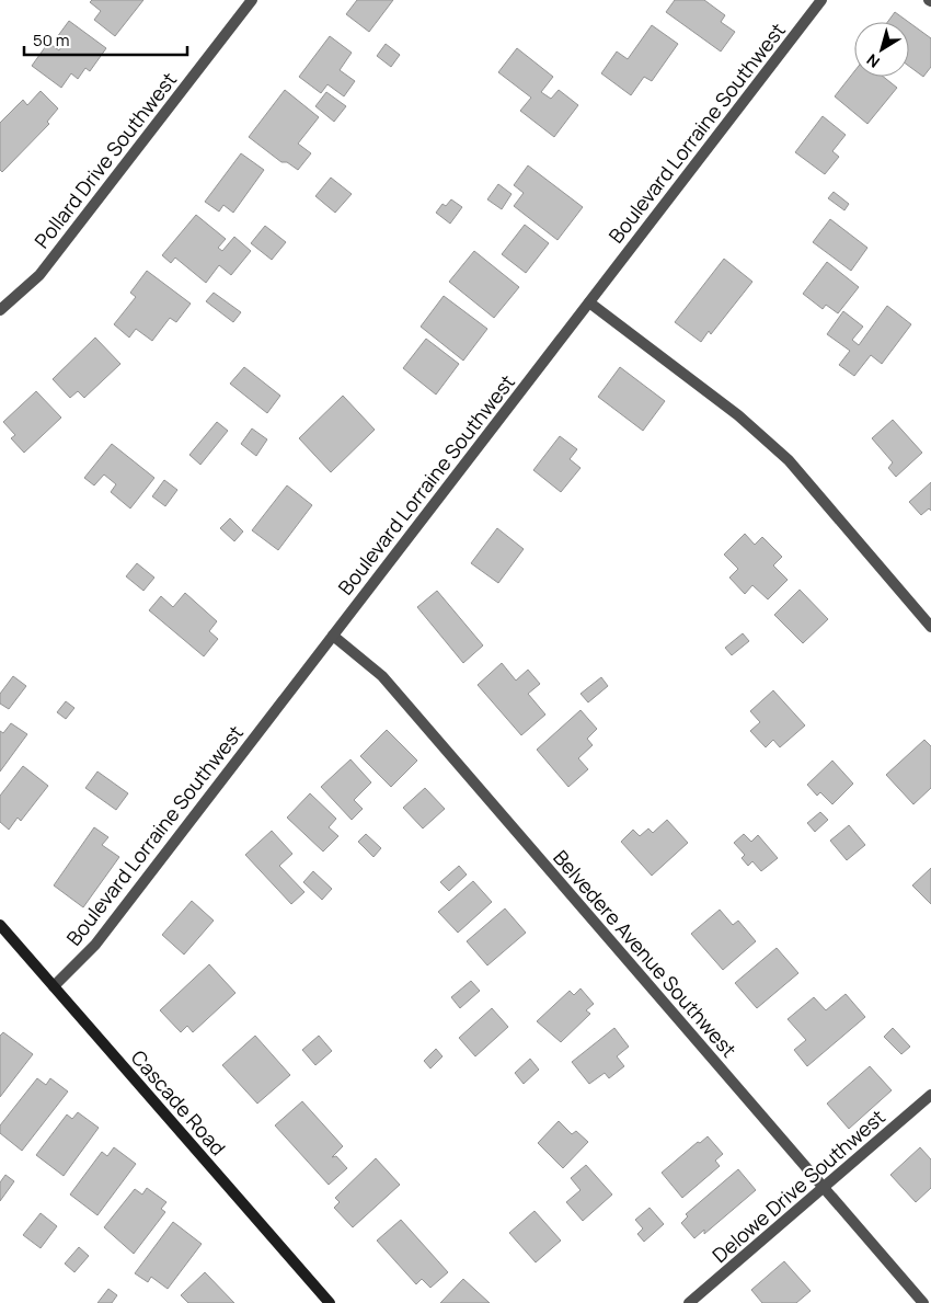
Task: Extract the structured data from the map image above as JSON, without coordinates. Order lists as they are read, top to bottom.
{
  "streets": {
    "main road": ["Cascade Road"],
    "street": [
      "Boulevard Lorraine Southwest",
      "Pollard Drive Southwest",
      "Belvedere Avenue Southwest",
      "Delowe Drive Southwest"
    ]
  },
  "crossings": [
    ["Boulevard Lorraine Southwest", "Belvedere Avenue Southwest"],
    ["Boulevard Lorraine Southwest", "Cascade Road"],
    ["Belvedere Avenue Southwest", "Delowe Drive Southwest"]
  ],
  "scale_bar": "50 m",
  "north": "bottom left"
}
